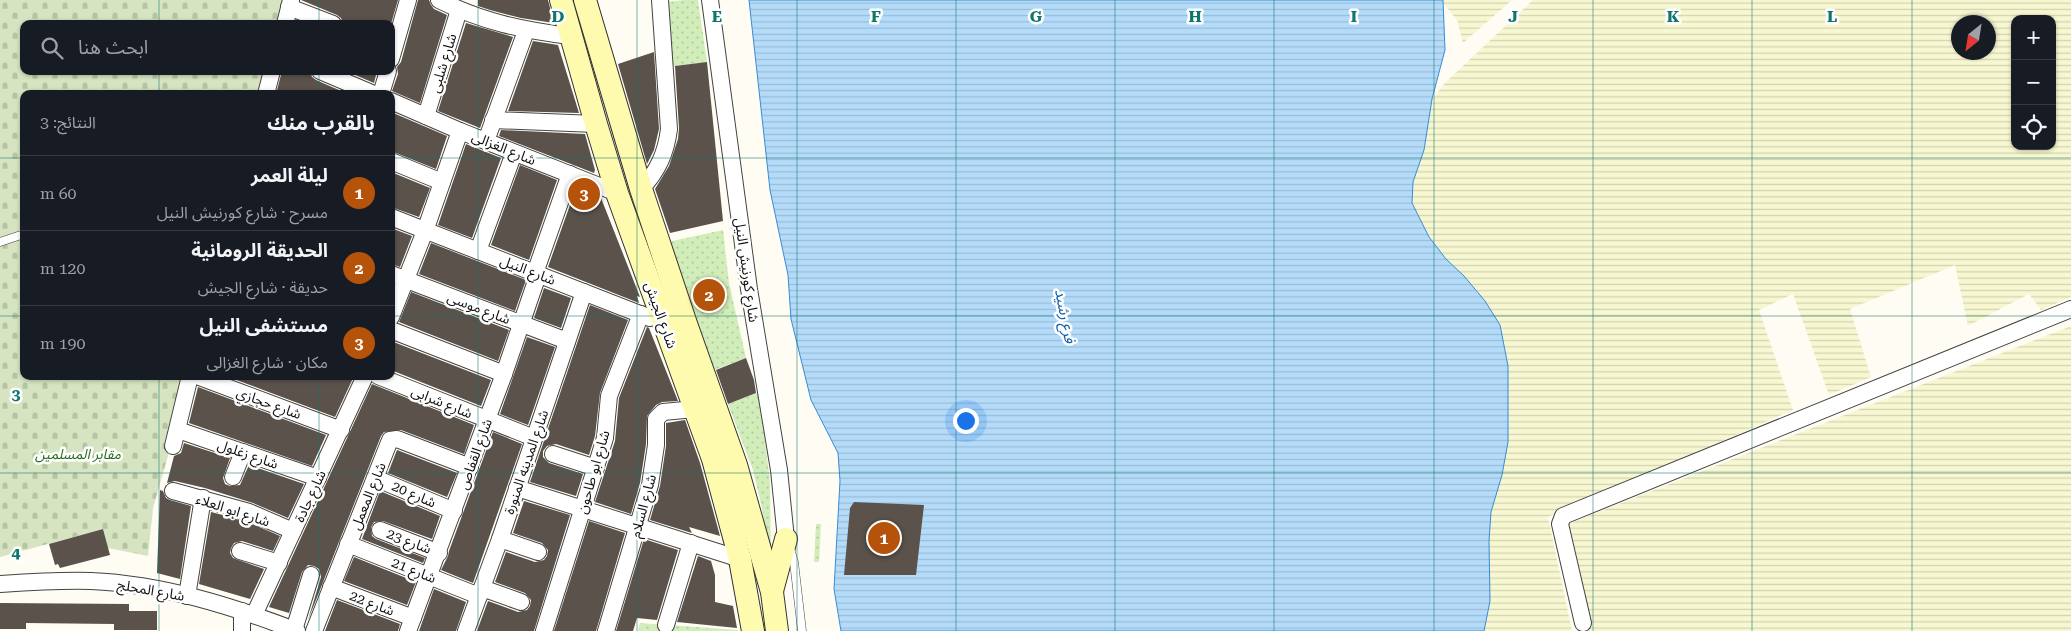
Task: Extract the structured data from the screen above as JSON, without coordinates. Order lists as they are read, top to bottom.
{
  "streets": {
    "main road": ["شارع الجيش"],
    "street": [
      "شارع شلبى",
      "شارع الغزالى",
      "شارع النيل",
      "شارع كورنيش النيل",
      "شارع موسى",
      "شارع شرابى",
      "شارع حجازي",
      "شارع زغلول",
      "شارع القفاص",
      "شارع المدينه المنورة",
      "شارع ابو طاحون",
      "شارع 20",
      "شارع جادة",
      "شارع المعمل",
      "شارع السلام",
      "شارع ابو العلاء",
      "شارع 23",
      "شارع 21",
      "شارع المحلج",
      "شارع 22"
    ]
  },
  "crossings": [
    ["شارع شلبى", "شارع الغزالى"],
    ["شارع الغزالى", "شارع الجيش"],
    ["شارع الغزالى", "شارع القفاص"],
    ["شارع النيل", "شارع الجيش"],
    ["شارع النيل", "شارع القفاص"],
    ["شارع النيل", "شارع المدينه المنورة"],
    ["شارع النيل", "شارع ابو طاحون"],
    ["شارع موسى", "شارع القفاص"],
    ["شارع موسى", "شارع المدينه المنورة"],
    ["شارع الجيش", "شارع السلام"],
    ["شارع شرابى", "شارع القفاص"],
    ["شارع شرابى", "شارع المدينه المنورة"],
    ["شارع حجازي", "شارع جادة"],
    ["شارع زغلول", "شارع جادة"],
    ["شارع القفاص", "شارع 20"],
    ["شارع القفاص", "شارع المعمل"],
    ["شارع القفاص", "شارع 23"],
    ["شارع القفاص", "شارع 21"],
    ["شارع القفاص", "شارع 22"],
    ["شارع المدينه المنورة", "شارع 21"],
    ["شارع 20", "شارع المعمل"],
    ["شارع جادة", "شارع ابو العلاء"],
    ["شارع جادة", "شارع المحلج"],
    ["شارع المعمل", "شارع 21"],
    ["شارع المعمل", "شارع 22"]
  ],
  "water": ["فرع رشيد"],
  "parks": ["مقابر المسلمين"],
  "north": "bottom left",
  "page": {
    "map_buttons": ["+", "−"],
    "search": "ابحث هنا",
    "heading": ["بالقرب منك", "النتائج: 3"],
    "list": [
      {
        "mark": "1",
        "name": "ليلة العمر",
        "note": "مسرح · شارع كورنيش النيل",
        "value": "60 m"
      },
      {
        "mark": "2",
        "name": "الحديقة الرومانية",
        "note": "حديقة · شارع الجيش",
        "value": "120 m"
      },
      {
        "mark": "3",
        "name": "مستشفى النيل",
        "note": "مكان · شارع الغزالى",
        "value": "190 m"
      }
    ],
    "pins": ["3", "2", "1"]
  },
  "grid": {
    "columns": [
      "D",
      "E",
      "F",
      "G",
      "H",
      "I",
      "J",
      "K",
      "L"
    ],
    "rows": ["3", "4"]
  }
}
